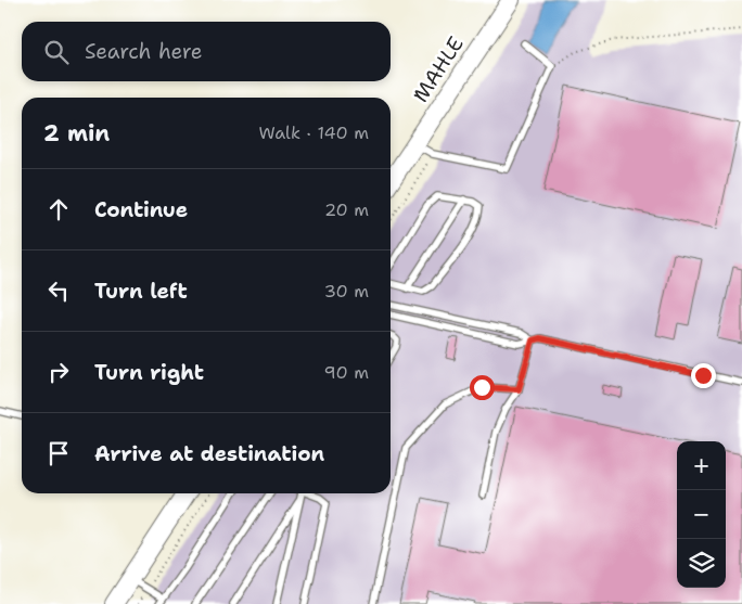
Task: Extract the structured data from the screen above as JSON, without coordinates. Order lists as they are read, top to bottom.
{
  "streets": {
    "street": ["MAHLE"]
  },
  "page": {
    "search": "Search here",
    "heading": ["2 min", "Walk · 140 m"],
    "list": [
      ["Continue", "20 m"],
      ["Turn left", "30 m"],
      ["Turn right", "90 m"],
      "Arrive at destination"
    ],
    "map_buttons": ["+", "−"]
  }
}
